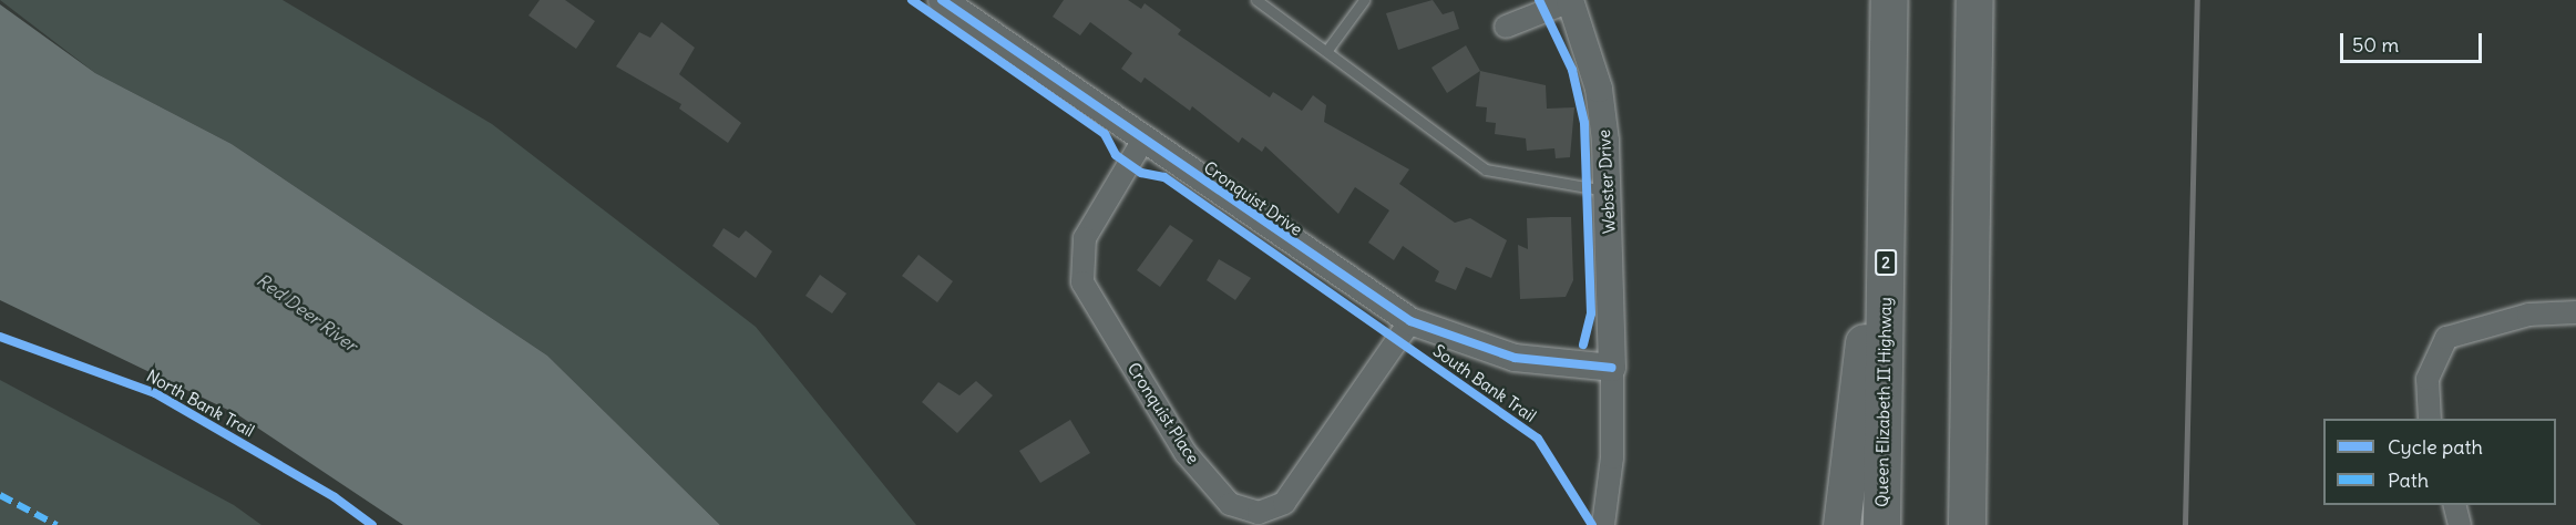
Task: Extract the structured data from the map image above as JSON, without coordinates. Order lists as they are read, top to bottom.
{
  "streets": {
    "highway": ["2", "Queen Elizabeth II Highway"],
    "street": ["Webster Drive", "Cronquist Drive", "Cronquist Place"],
    "cycle path": ["South Bank Trail", "North Bank Trail"]
  },
  "crossings": [
    ["Webster Drive", "Cronquist Drive"],
    ["Cronquist Drive", "Cronquist Place"]
  ],
  "water": ["Red Deer River"],
  "legend": ["Cycle path", "Path"],
  "scale_bar": "50 m"
}
